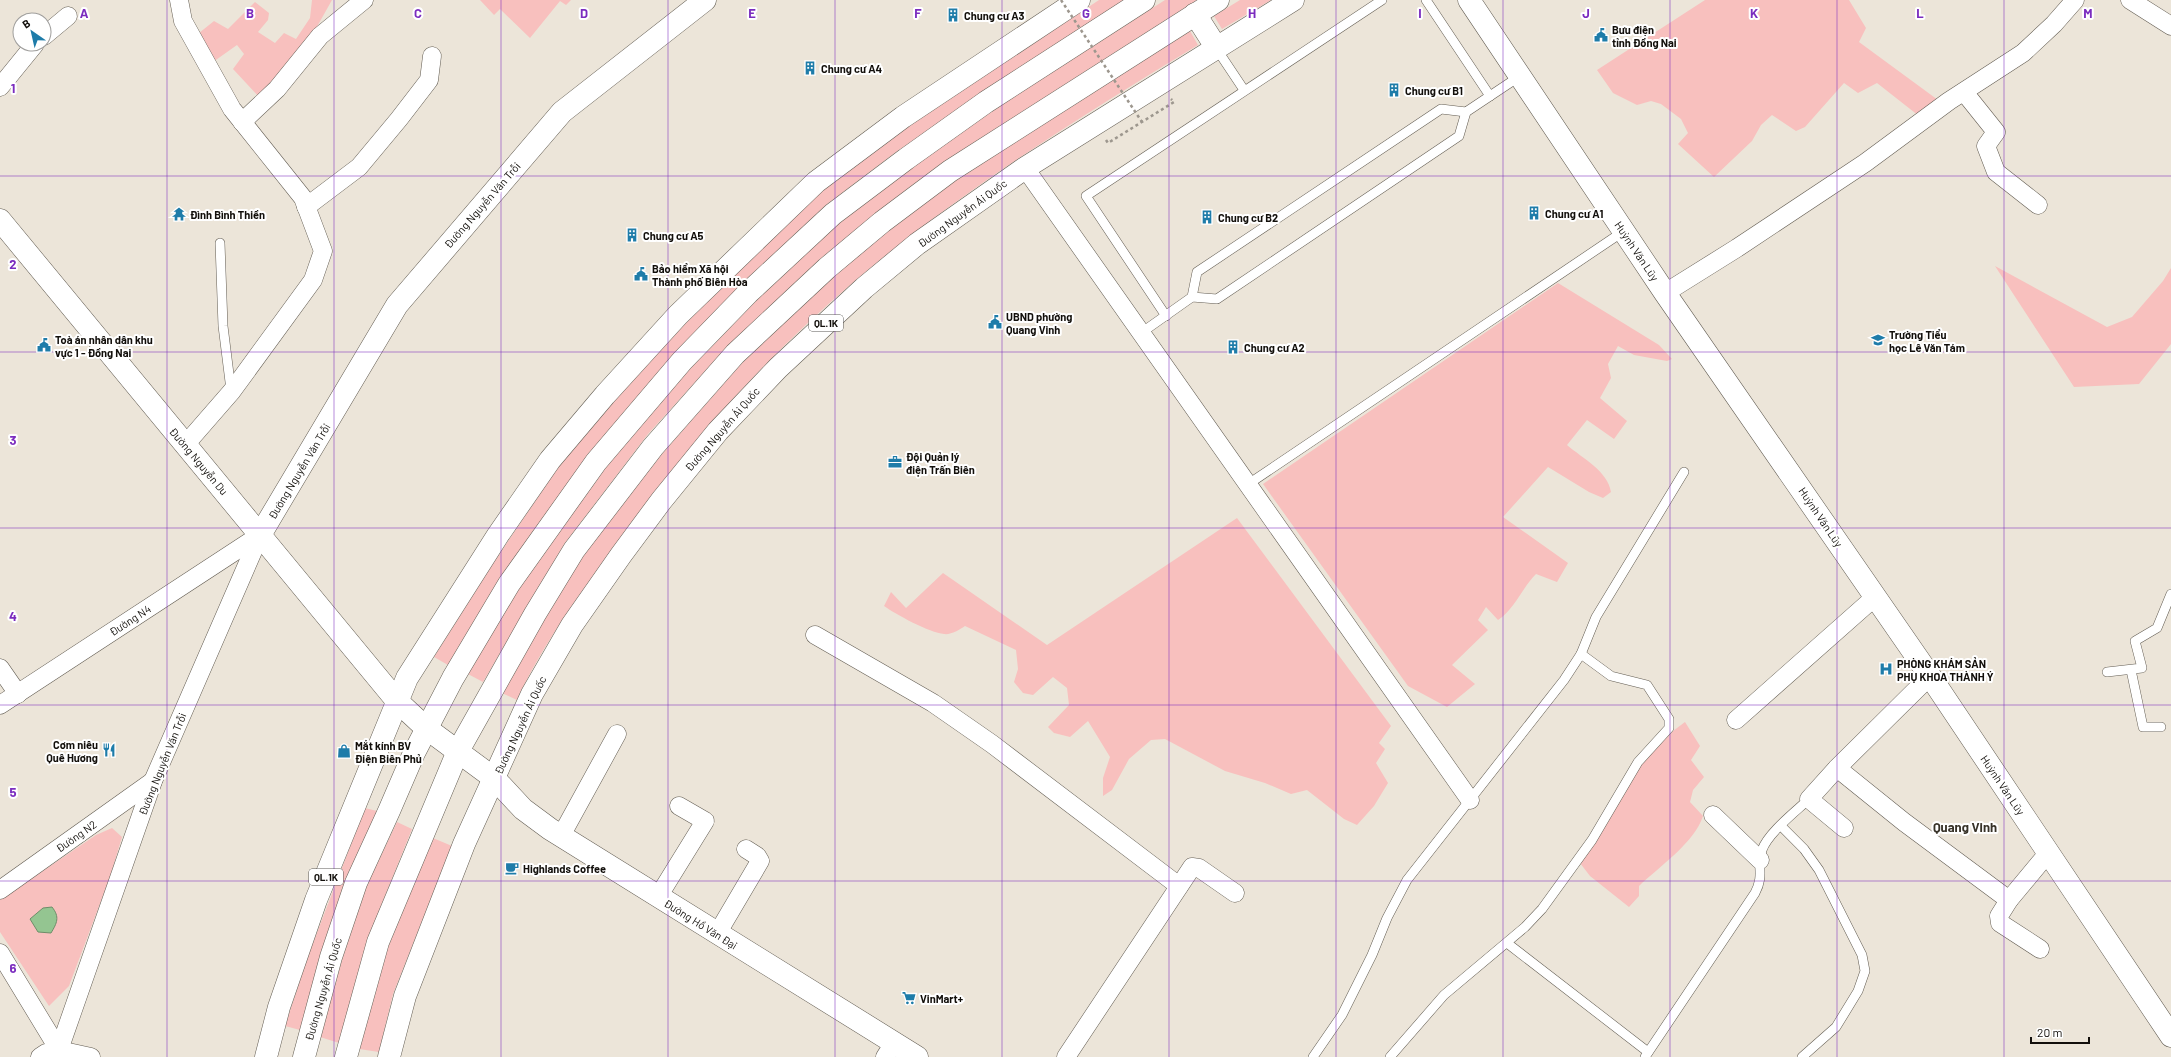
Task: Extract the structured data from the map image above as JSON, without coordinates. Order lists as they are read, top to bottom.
{
  "streets": {
    "main road": [
      "Đường Nguyễn Văn Trỗi",
      "Đường Nguyễn Ái Quốc",
      "Huỳnh Văn Lũy",
      "QL.1K",
      "Đường Nguyễn Du",
      "Đường Hồ Văn Đại"
    ],
    "street": ["Đường N4", "Đường N2"]
  },
  "crossings": [
    ["Đường Nguyễn Văn Trỗi", "Đường Nguyễn Du"],
    ["Đường Nguyễn Văn Trỗi", "Đường N4"],
    ["Đường Nguyễn Văn Trỗi", "Đường N2"],
    ["Đường Nguyễn Ái Quốc", "Đường Nguyễn Du"],
    ["Đường Nguyễn Ái Quốc", "Đường Hồ Văn Đại"],
    ["QL.1K", "Đường Nguyễn Du"],
    ["Đường Nguyễn Du", "Đường N4"],
    ["Đường Nguyễn Du", "Đường Hồ Văn Đại"]
  ],
  "districts": ["Quang Vinh"],
  "places": {
    "building": [
      "Chung cư A3",
      "Chung cư A4",
      "Chung cư B1",
      "Chung cư A1",
      "Chung cư B2",
      "Chung cư A5",
      "Chung cư A2"
    ],
    "public building": [
      "Bưu điện tỉnh Đồng Nai",
      "Bảo hiểm Xã hội Thành phố Biên Hòa",
      "UBND phường Quang Vinh",
      "Toà án nhân dân khu vực 1 - Đồng Nai"
    ],
    "temple": ["Đình Bình Thiền"],
    "school or university": ["Trường Tiểu học Lê Văn Tám"],
    "office": ["Đội Quản lý điện Trấn Biên"],
    "hospital": ["PHÒNG KHÁM SẢN PHỤ KHOA THÀNH Ý"],
    "restaurant": ["Cơm niêu Quê Hương"],
    "shop": ["Mắt kính BV Điện Biên Phủ"],
    "cafe": ["Highlands Coffee"],
    "supermarket": ["VinMart+"]
  },
  "scale_bar": "20 m",
  "north": "top left",
  "grid": {
    "columns": [
      "A",
      "B",
      "C",
      "D",
      "E",
      "F",
      "G",
      "H",
      "I",
      "J",
      "K",
      "L",
      "M"
    ],
    "rows": [
      "1",
      "2",
      "3",
      "4",
      "5",
      "6"
    ]
  }
}
